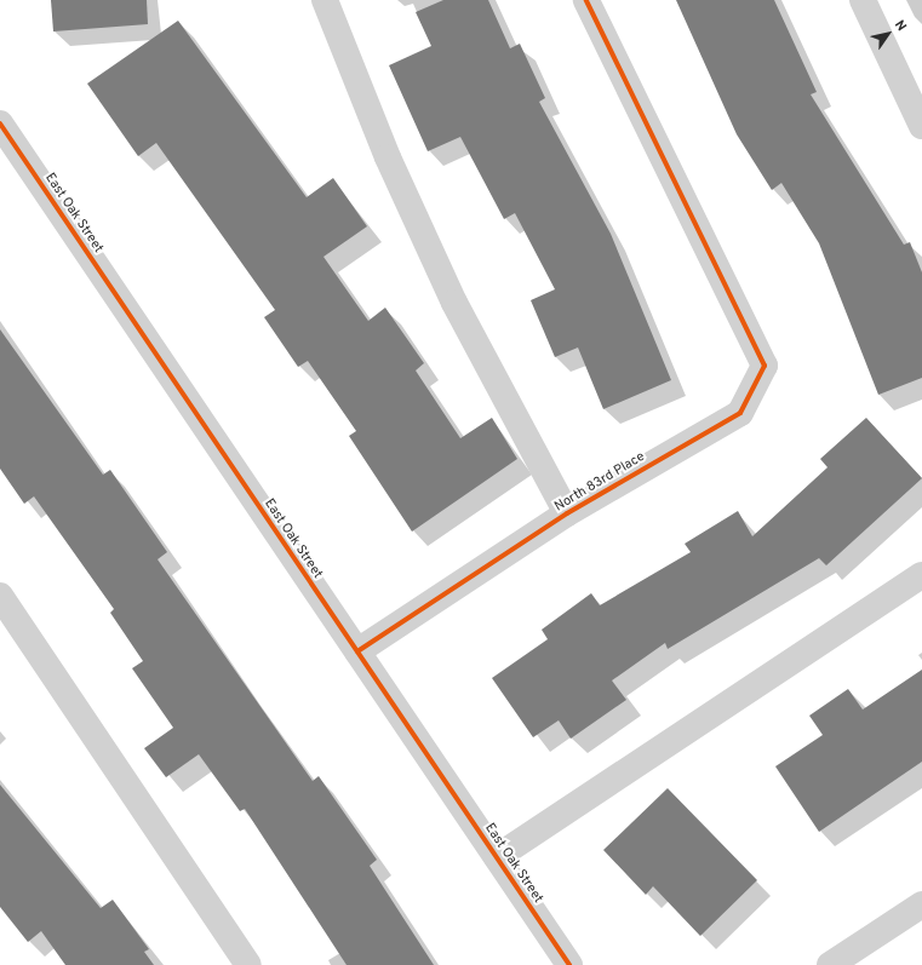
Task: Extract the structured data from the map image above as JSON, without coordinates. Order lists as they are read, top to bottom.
{
  "streets": {
    "street": ["East Oak Street", "North 83rd Place"]
  },
  "crossings": [
    ["East Oak Street", "North 83rd Place"]
  ],
  "north": "top right"
}
